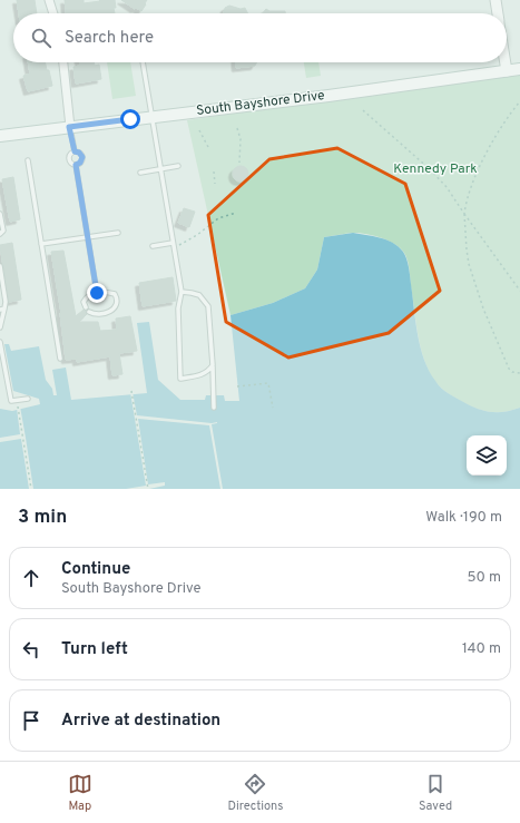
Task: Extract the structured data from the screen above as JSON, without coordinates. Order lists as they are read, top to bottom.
{
  "streets": {
    "main road": ["South Bayshore Drive"]
  },
  "parks": ["Kennedy Park"],
  "page": {
    "search": "Search here",
    "heading": ["3 min", "Walk · 190 m"],
    "list": [
      ["Continue", "South Bayshore Drive", "50 m"],
      ["Turn left", "140 m"],
      "Arrive at destination"
    ],
    "nav": ["Map", "Directions", "Saved"]
  }
}
